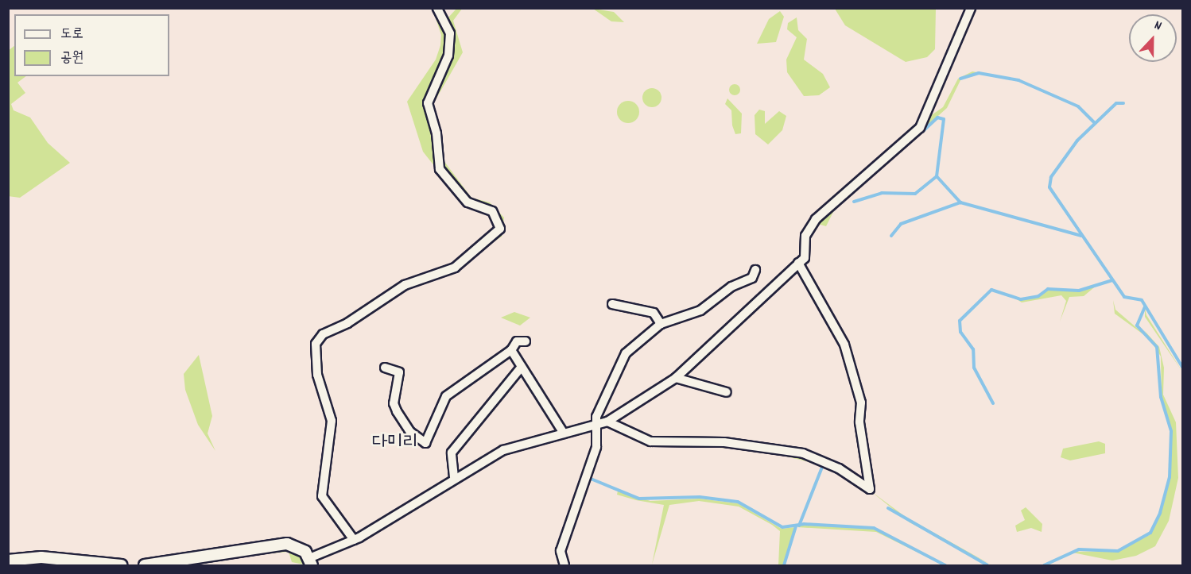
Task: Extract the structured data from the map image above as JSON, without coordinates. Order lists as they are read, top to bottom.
{
  "districts": ["다미리"],
  "legend": ["도로", "공원"],
  "north": "top"
}
